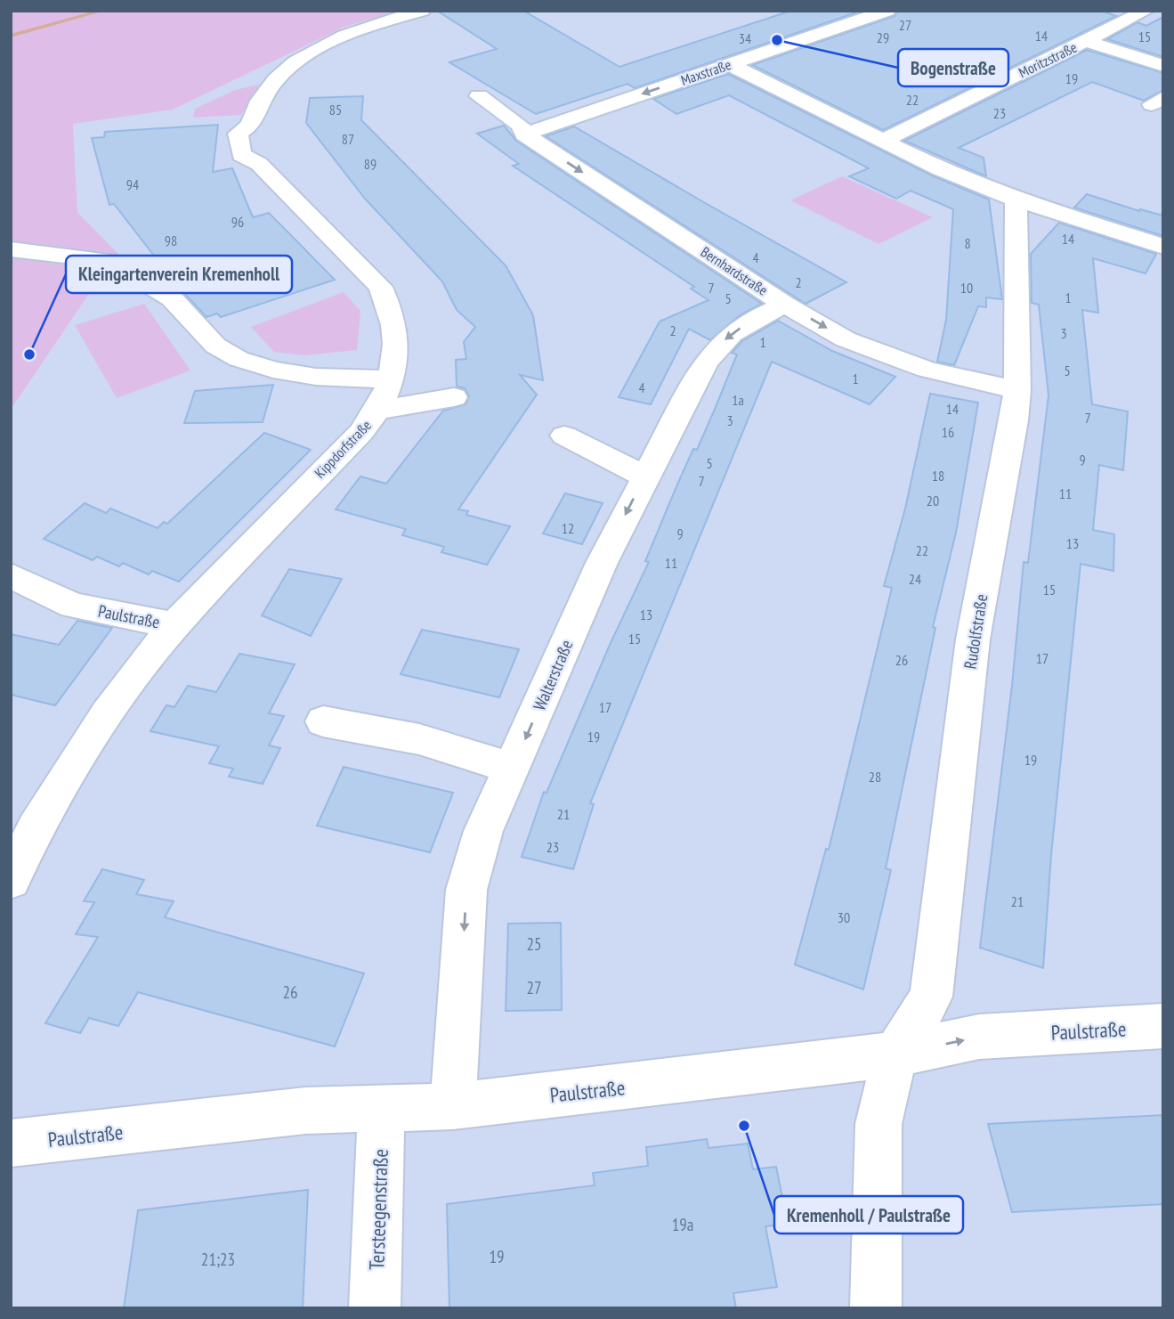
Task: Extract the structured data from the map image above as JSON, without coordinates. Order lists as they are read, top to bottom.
{
  "streets": {
    "street": [
      "Moritzstraße",
      "Maxstraße",
      "Bernhardstraße",
      "Kippdorfstraße",
      "Paulstraße",
      "Rudolfstraße",
      "Walterstraße",
      "Tersteegenstraße"
    ]
  },
  "crossings": [
    ["Maxstraße", "Bernhardstraße"],
    ["Bernhardstraße", "Rudolfstraße"],
    ["Bernhardstraße", "Walterstraße"],
    ["Kippdorfstraße", "Paulstraße"],
    ["Paulstraße", "Rudolfstraße"],
    ["Paulstraße", "Walterstraße"],
    ["Paulstraße", "Tersteegenstraße"]
  ],
  "one_way": ["Maxstraße", "Walterstraße"],
  "places": ["Bogenstraße", "Kleingartenverein Kremenholl", "Kremenholl / Paulstraße"],
  "house_numbers": [
    "27",
    "14",
    "15",
    "29",
    "34",
    "19",
    "22",
    "85",
    "23",
    "87",
    "89",
    "94",
    "96",
    "14",
    "98",
    "8",
    "4",
    "2",
    "7",
    "10",
    "1",
    "5",
    "2",
    "3",
    "1",
    "5",
    "1",
    "4",
    "1a",
    "14",
    "7",
    "3",
    "16",
    "9",
    "5",
    "18",
    "7",
    "11",
    "20",
    "12",
    "9",
    "13",
    "22",
    "11",
    "24",
    "15",
    "13",
    "15",
    "17",
    "26",
    "17",
    "19",
    "19",
    "28",
    "21",
    "23",
    "21",
    "30",
    "25",
    "27",
    "26",
    "19a",
    "19",
    "21;23"
  ]
}
